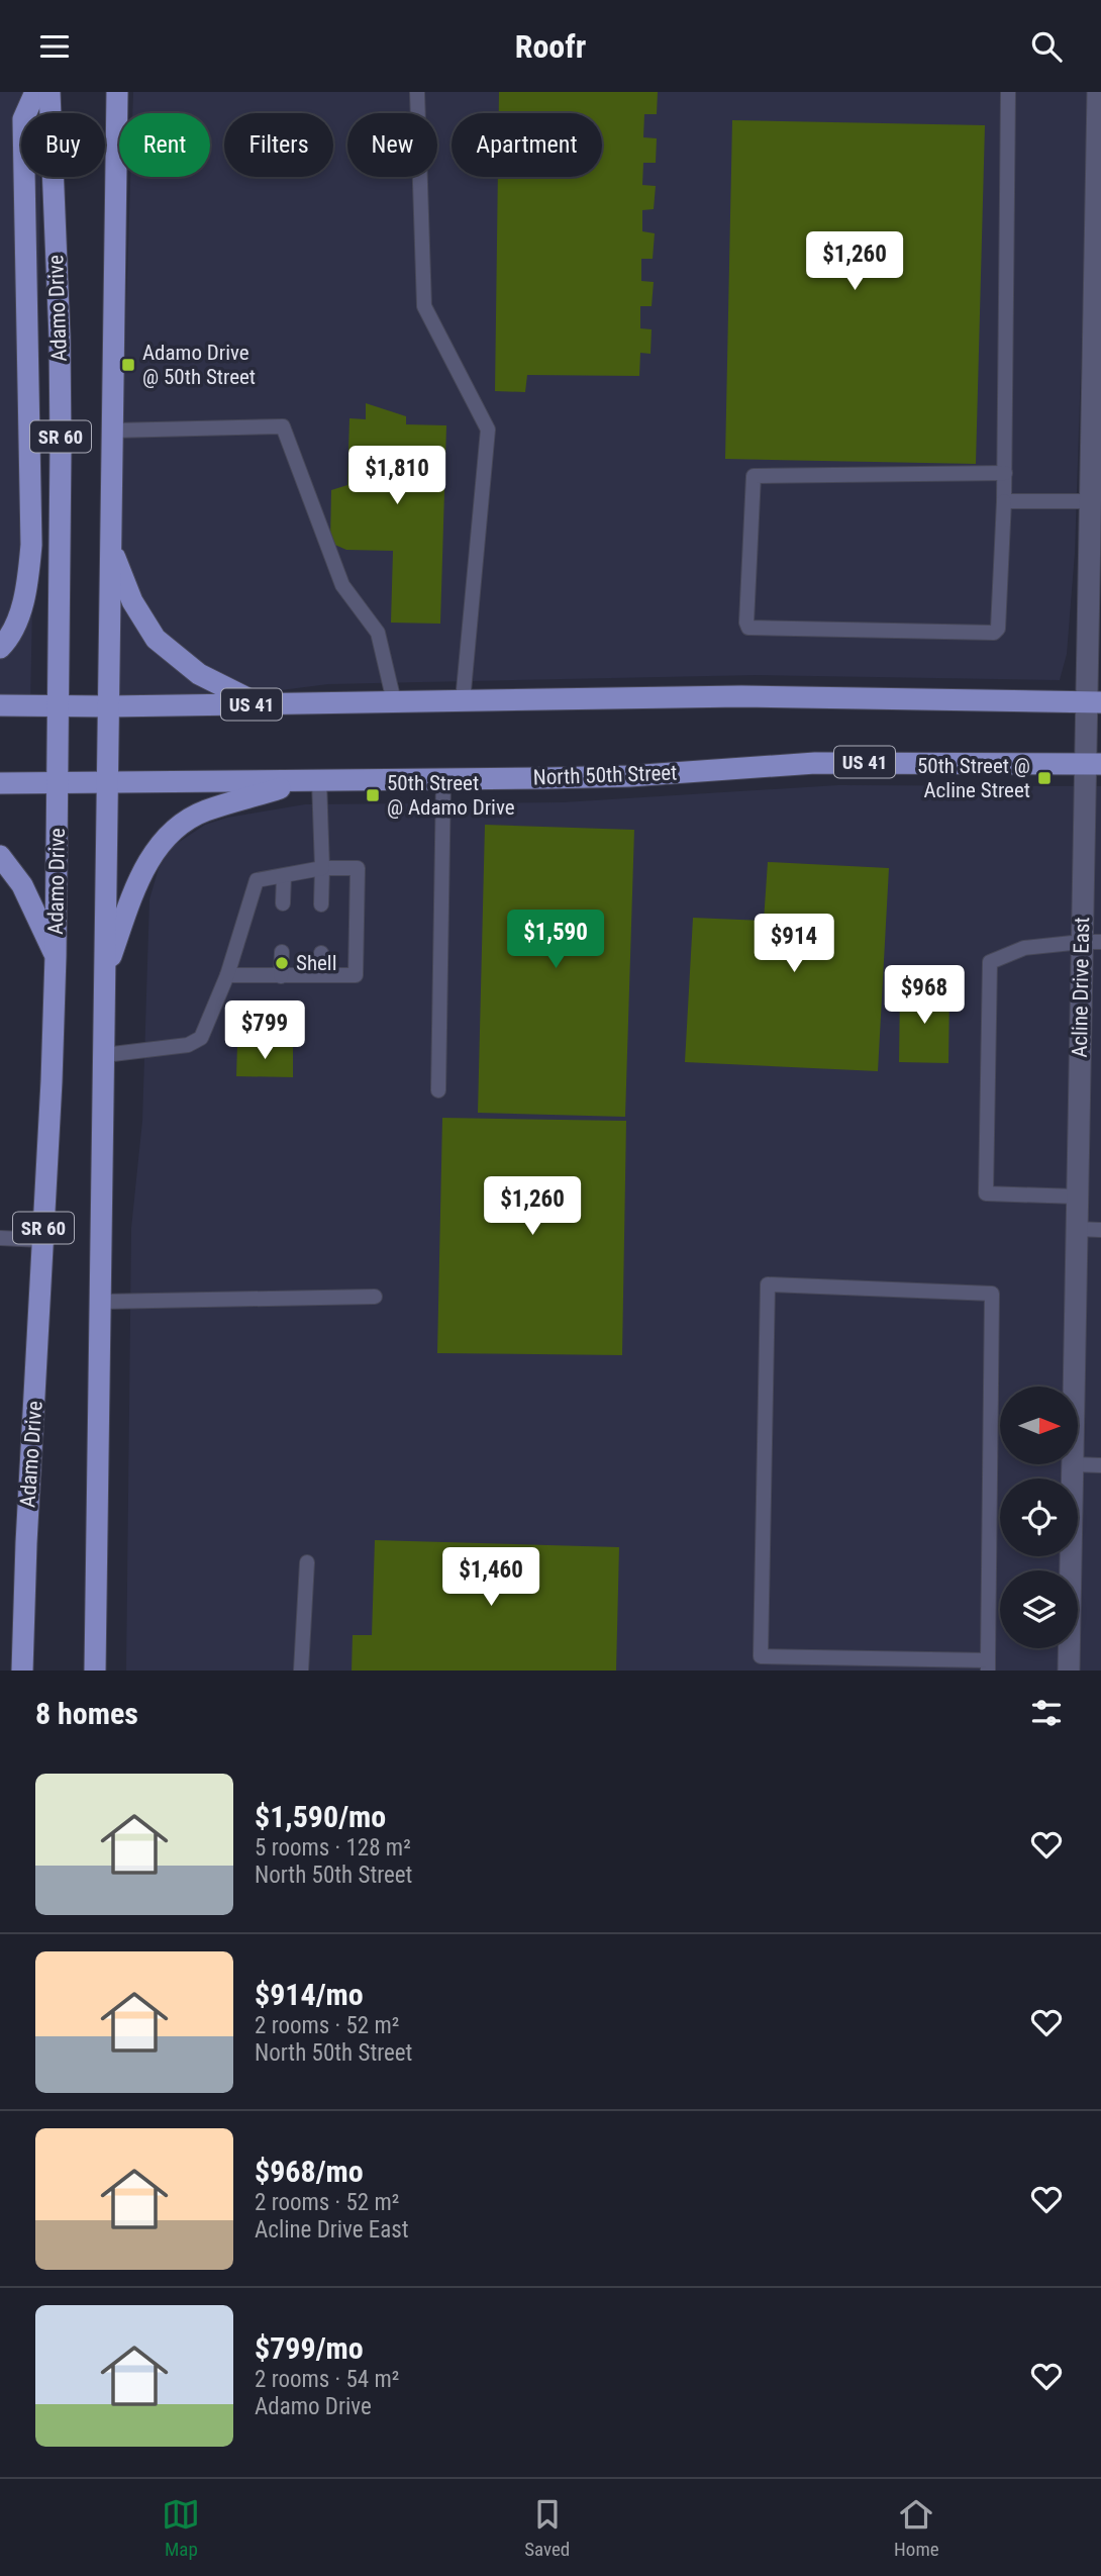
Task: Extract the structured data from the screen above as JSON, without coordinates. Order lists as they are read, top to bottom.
{
  "streets": {
    "main road": [
      "Adamo Drive",
      "SR 60",
      "US 41",
      "North 50th Street"
    ],
    "street": ["Acline Drive East"]
  },
  "crossings": [
    ["Adamo Drive", "US 41"],
    ["SR 60", "US 41"],
    ["SR 60", "North 50th Street"],
    ["US 41", "North 50th Street"],
    ["US 41", "Acline Drive East"],
    ["North 50th Street", "Acline Drive East"]
  ],
  "places": {
    "transit": ["Adamo Drive @ 50th Street", "50th Street @ Acline Street", "50th Street @ Adamo Drive"],
    "other": ["Shell"]
  },
  "north": "right",
  "page": {
    "header": "Roofr",
    "chip": [
      "Buy",
      "Rent",
      "Filters",
      "New",
      "Apartment"
    ],
    "price": [
      "$1,260",
      "$1,810",
      "$1,590",
      "$914",
      "$968",
      "$799",
      "$1,260",
      "$1,460"
    ],
    "heading": "8 homes",
    "list": [
      {
        "name": "$1,590/mo",
        "note": "5 rooms · 128 m² · North 50th Street"
      },
      {
        "name": "$914/mo",
        "note": "2 rooms · 52 m² · North 50th Street"
      },
      {
        "name": "$968/mo",
        "note": "2 rooms · 52 m² · Acline Drive East"
      },
      {
        "name": "$799/mo",
        "note": "2 rooms · 54 m² · Adamo Drive"
      }
    ],
    "tabs": ["Map", "Saved", "Home"]
  }
}
